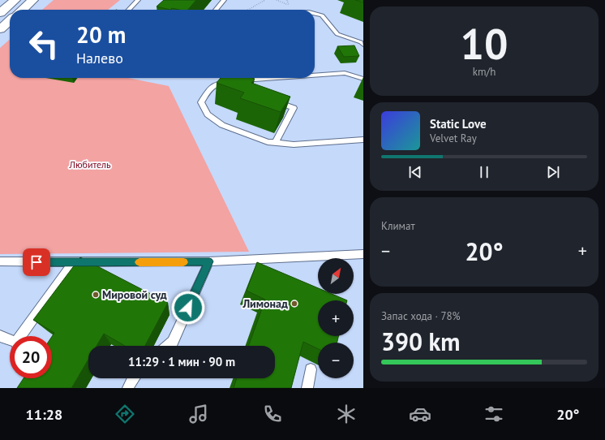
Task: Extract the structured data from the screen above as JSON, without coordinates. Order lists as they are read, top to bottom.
{
  "parks": ["Любитель"],
  "places": ["Мировой суд", "Лимонад"],
  "north": "top right",
  "page": {
    "tile": [
      ["10", "km/h"],
      "Климат",
      ["Запас хода · 78%", "390 km"]
    ],
    "turn": ["20 m", "Налево"],
    "song": ["Static Love", "Velvet Ray"],
    "heat": ["−", "20°", "+"],
    "map_buttons": ["+", "−"],
    "limit": "20",
    "trip": "11:29 · 1 мин · 90 m",
    "tabs": ["11:28", "20°"]
  }
}
